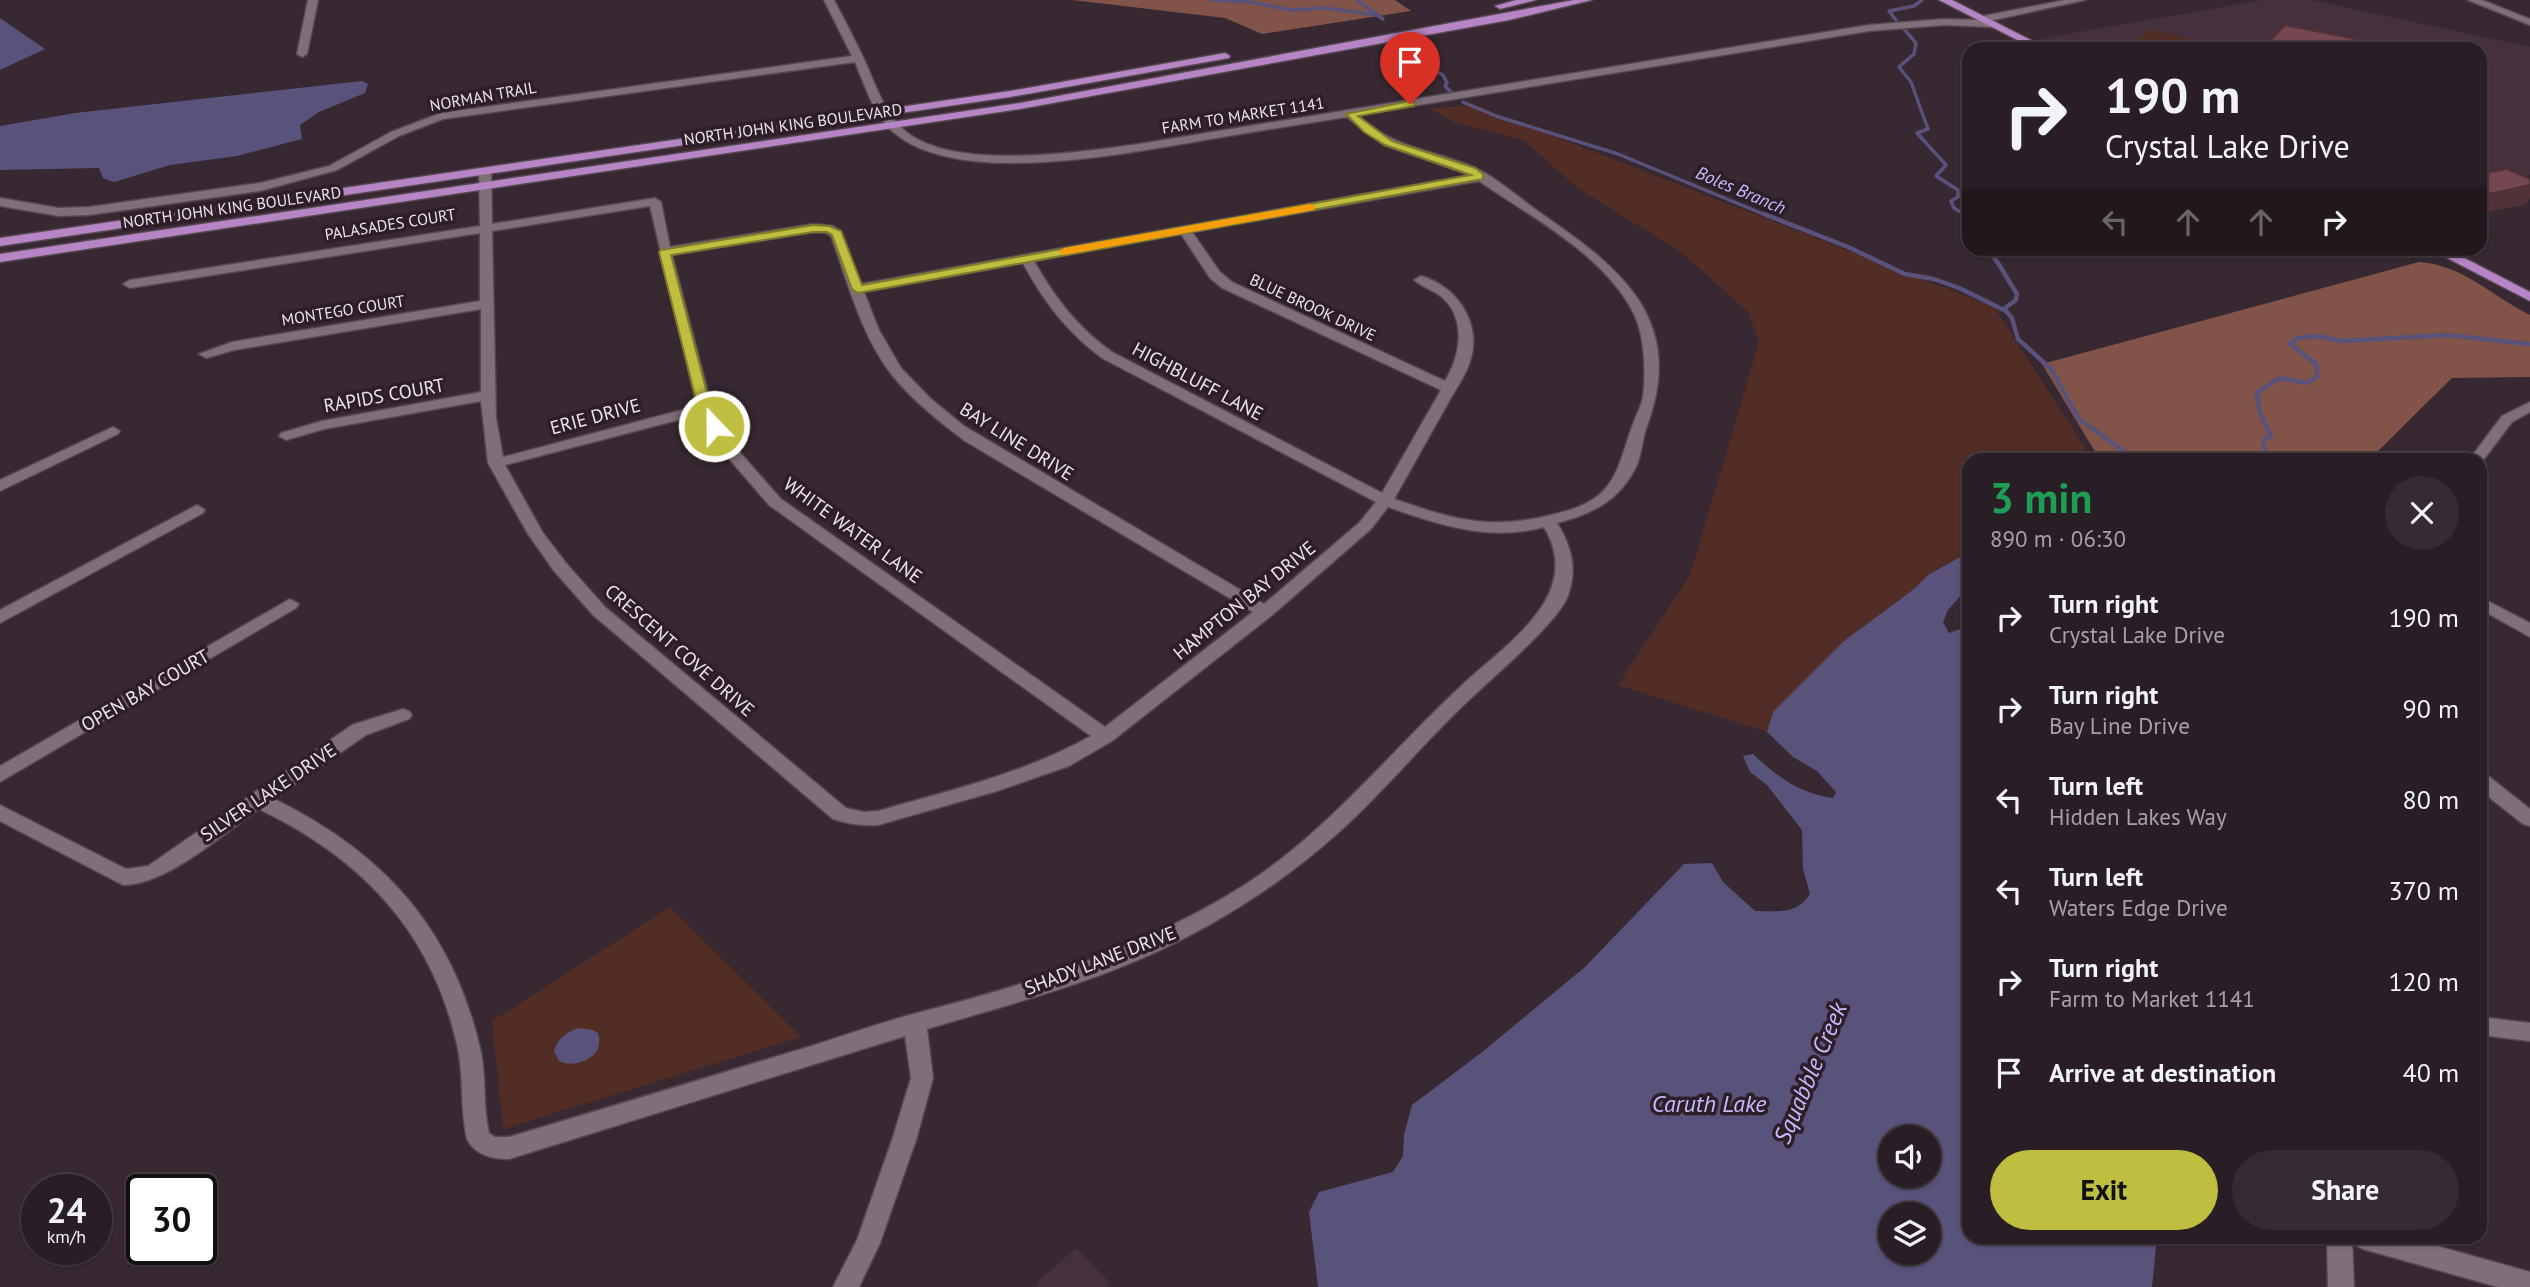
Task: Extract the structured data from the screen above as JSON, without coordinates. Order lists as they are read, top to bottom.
{
  "streets": {
    "main road": ["NORTH JOHN KING BOULEVARD"],
    "street": [
      "NORMAN TRAIL",
      "FARM TO MARKET 1141",
      "PALASADES COURT",
      "BLUE BROOK DRIVE",
      "MONTEGO COURT",
      "HIGHBLUFF LANE",
      "RAPIDS COURT",
      "ERIE DRIVE",
      "BAY LINE DRIVE",
      "WHITE WATER LANE",
      "HAMPTON BAY DRIVE",
      "CRESCENT COVE DRIVE",
      "OPEN BAY COURT",
      "SILVER LAKE DRIVE",
      "SHADY LANE DRIVE"
    ]
  },
  "crossings": [
    ["NORMAN TRAIL", "FARM TO MARKET 1141"],
    ["FARM TO MARKET 1141", "NORTH JOHN KING BOULEVARD"],
    ["FARM TO MARKET 1141", "HIGHBLUFF LANE"],
    ["NORTH JOHN KING BOULEVARD", "CRESCENT COVE DRIVE"],
    ["PALASADES COURT", "WHITE WATER LANE"],
    ["PALASADES COURT", "CRESCENT COVE DRIVE"],
    ["BLUE BROOK DRIVE", "HAMPTON BAY DRIVE"],
    ["MONTEGO COURT", "CRESCENT COVE DRIVE"],
    ["HIGHBLUFF LANE", "HAMPTON BAY DRIVE"],
    ["HIGHBLUFF LANE", "SHADY LANE DRIVE"],
    ["RAPIDS COURT", "CRESCENT COVE DRIVE"],
    ["ERIE DRIVE", "WHITE WATER LANE"],
    ["ERIE DRIVE", "CRESCENT COVE DRIVE"],
    ["BAY LINE DRIVE", "WHITE WATER LANE"],
    ["BAY LINE DRIVE", "HAMPTON BAY DRIVE"],
    ["WHITE WATER LANE", "HAMPTON BAY DRIVE"],
    ["HAMPTON BAY DRIVE", "CRESCENT COVE DRIVE"],
    ["SILVER LAKE DRIVE", "SHADY LANE DRIVE"]
  ],
  "water": ["Boles Branch", "Squabble Creek", "Caruth Lake"],
  "page": {
    "turn": ["190 m", "Crystal Lake Drive"],
    "heading": ["3 min", "890 m · 06:30"],
    "list": [
      {
        "name": "Turn right",
        "note": "Crystal Lake Drive",
        "value": "190 m"
      },
      {
        "name": "Turn right",
        "note": "Bay Line Drive",
        "value": "90 m"
      },
      {
        "name": "Turn left",
        "note": "Hidden Lakes Way",
        "value": "80 m"
      },
      {
        "name": "Turn left",
        "note": "Waters Edge Drive",
        "value": "370 m"
      },
      {
        "name": "Turn right",
        "note": "Farm to Market 1141",
        "value": "120 m"
      },
      {
        "name": "Arrive at destination",
        "value": "40 m"
      }
    ],
    "buttons": ["Exit", "Share"],
    "speed": "24 km/h",
    "limit": "30"
  }
}
